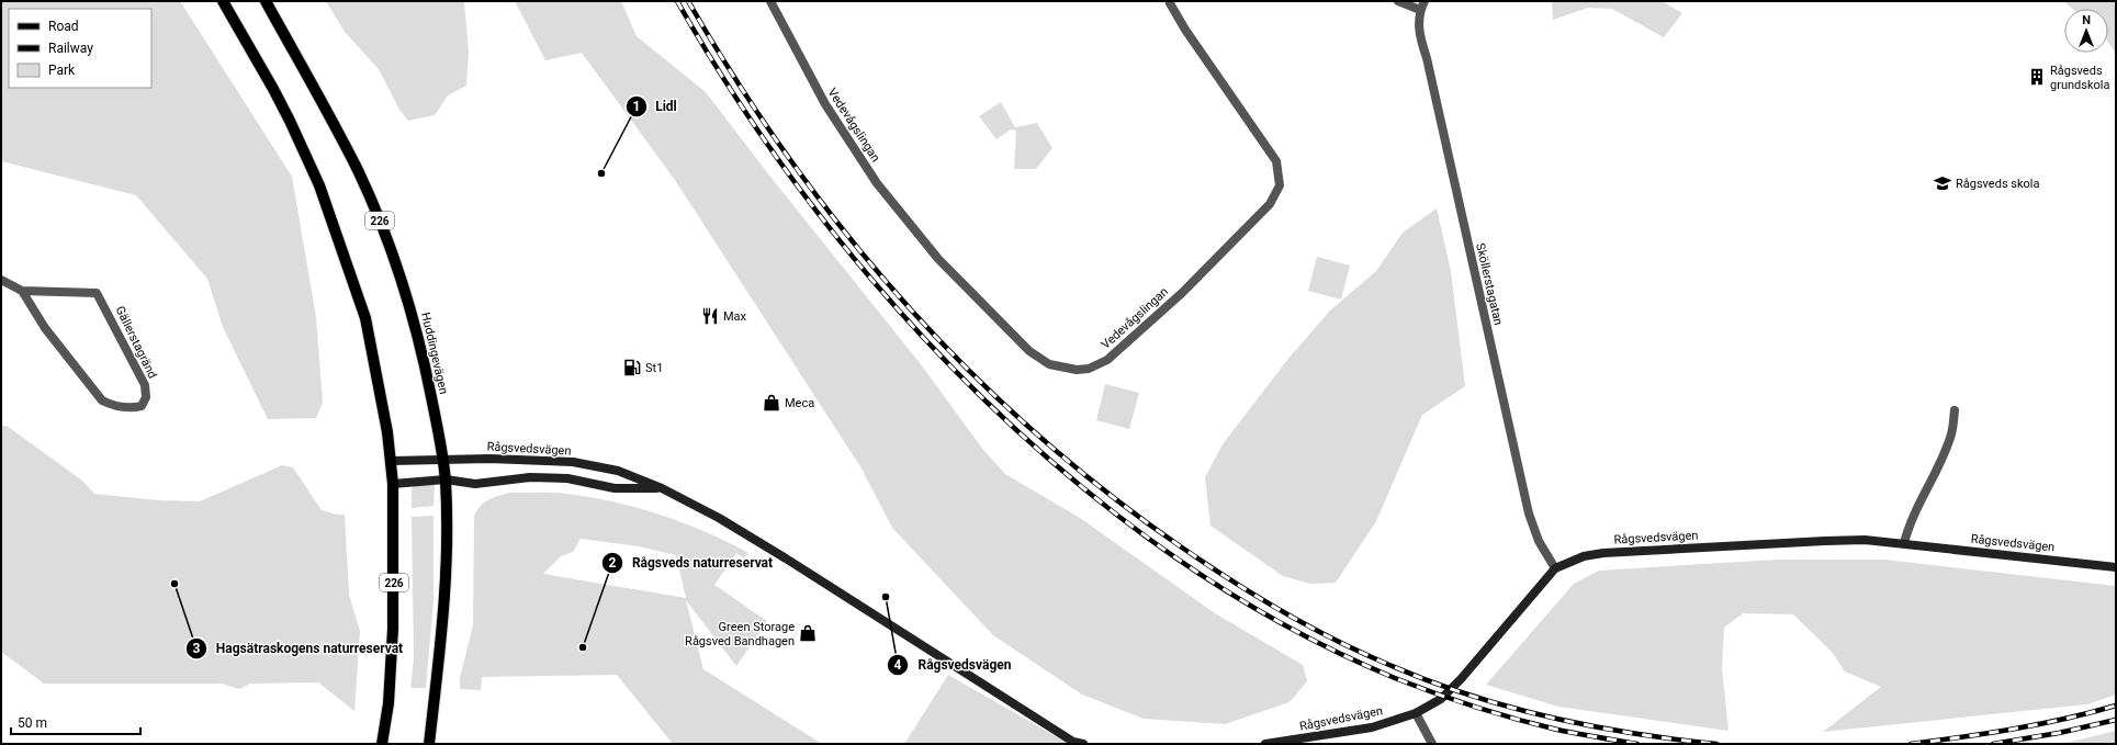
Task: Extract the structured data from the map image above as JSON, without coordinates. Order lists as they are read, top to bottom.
{
  "streets": {
    "main road": ["226", "Huddingevägen"],
    "street": [
      "Vedevågslingan",
      "Sköllerstagatan",
      "Gällerstagränd",
      "Rågsvedsvägen"
    ]
  },
  "crossings": [
    ["226", "Rågsvedsvägen"],
    ["Sköllerstagatan", "Rågsvedsvägen"],
    ["Huddingevägen", "Rågsvedsvägen"]
  ],
  "places": {
    "building": ["Rågsveds grundskola"],
    "other": [
      "Lidl",
      "Hagsätraskogens naturreservat",
      "Rågsvedsvägen",
      "Rågsveds naturreservat"
    ],
    "school or university": ["Rågsveds skola"],
    "restaurant": ["Max"],
    "fuel station": ["St1"],
    "shop": ["Meca", "Green Storage Rågsved Bandhagen"]
  },
  "legend": ["Road", "Railway", "Park"],
  "scale_bar": "50 m",
  "north": "top"
}
